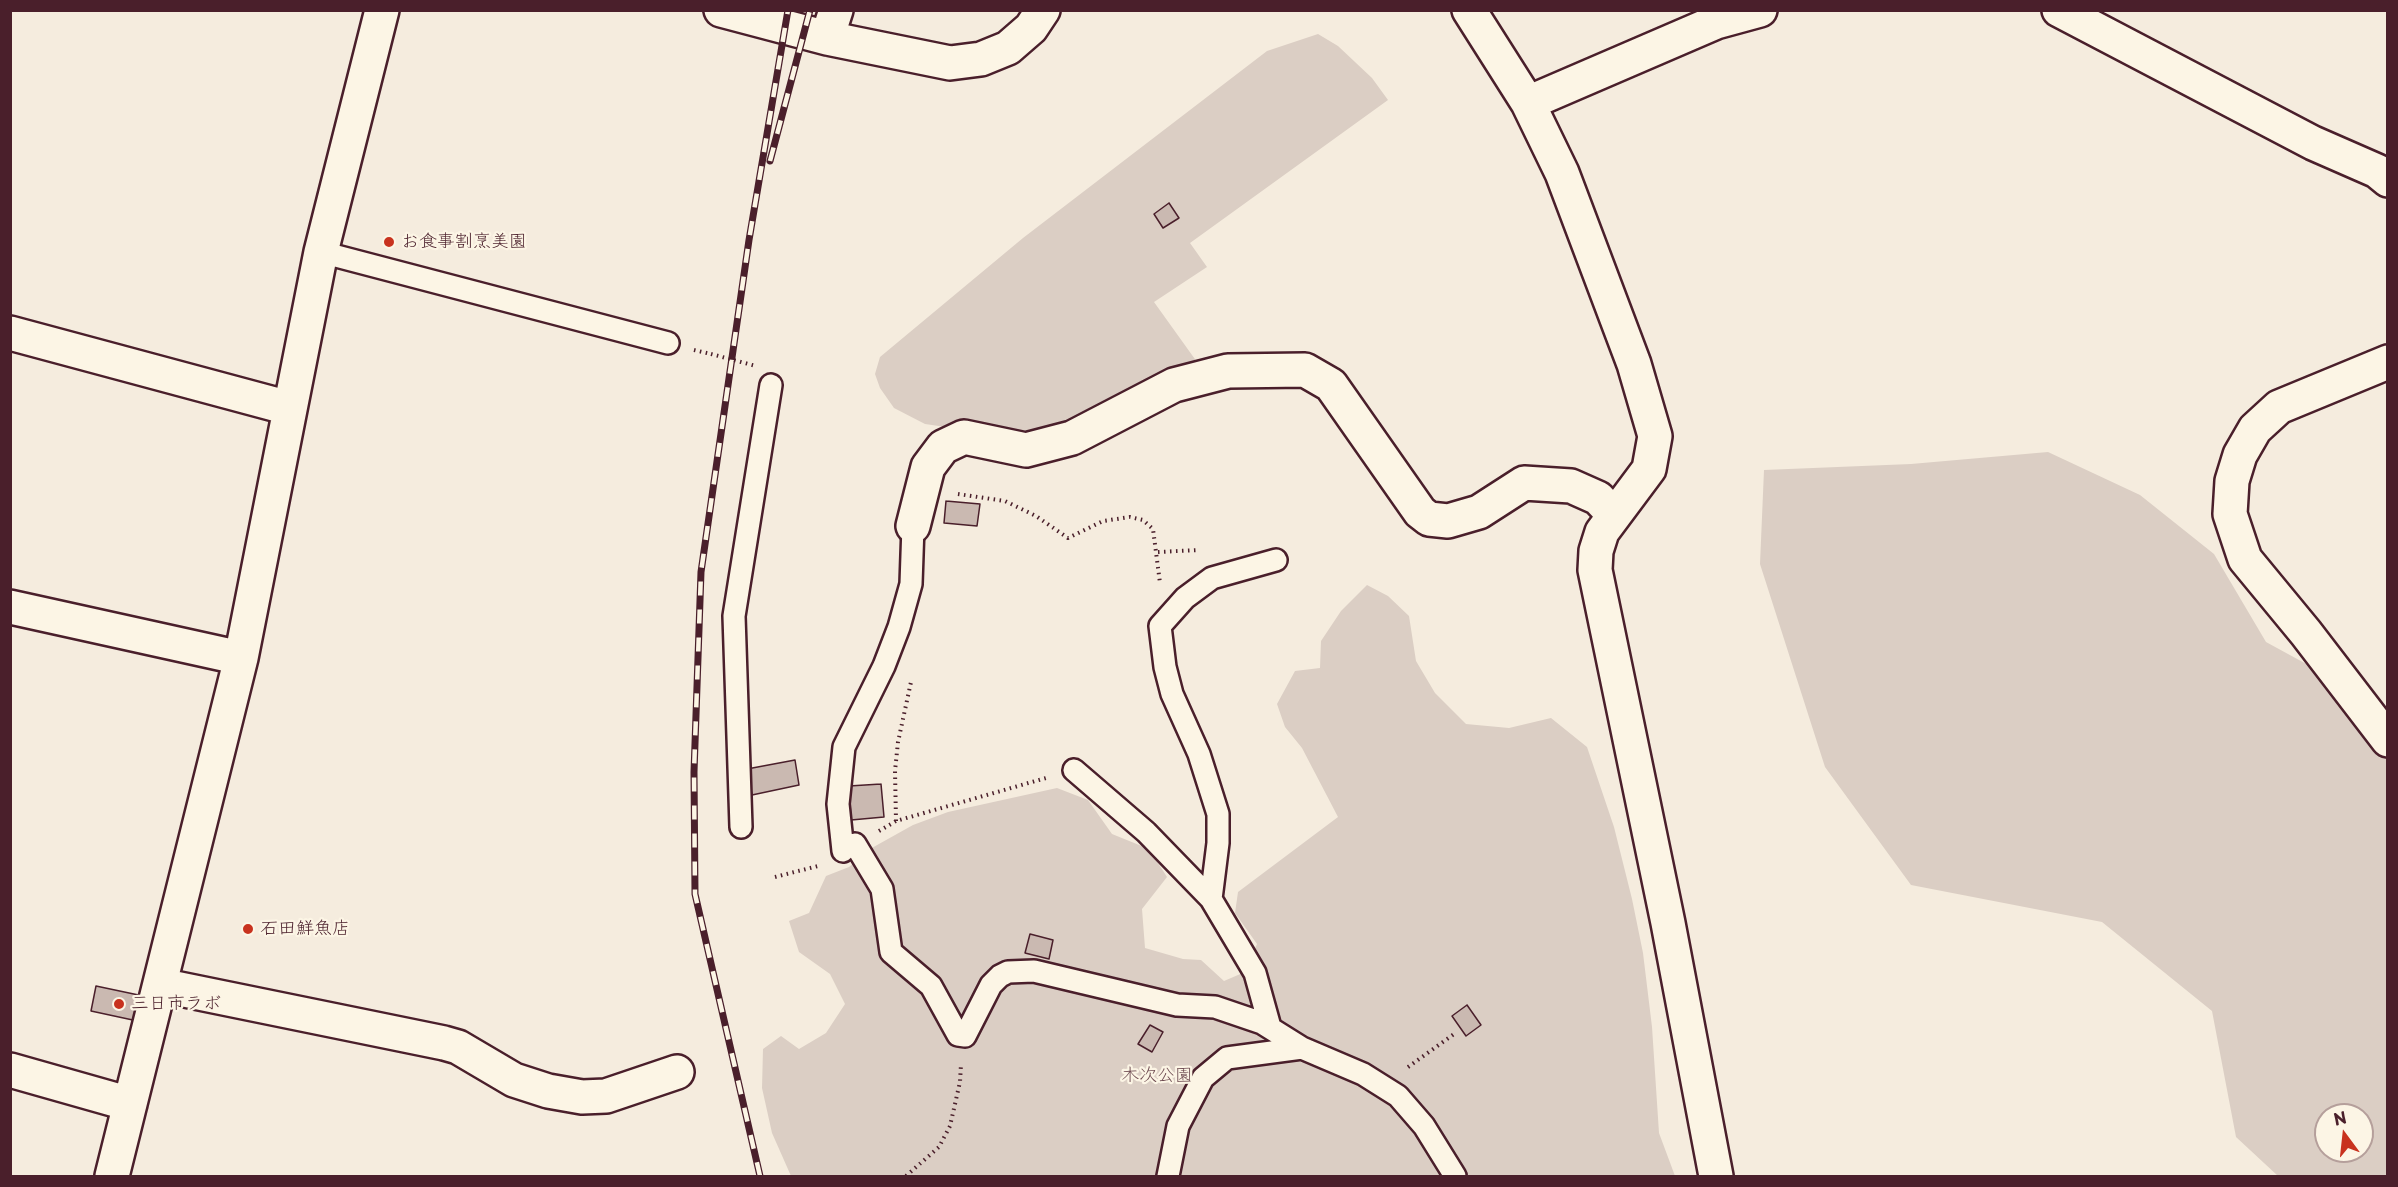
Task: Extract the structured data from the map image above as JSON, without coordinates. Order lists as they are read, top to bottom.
{
  "parks": ["木次公園"],
  "places": ["お食事割烹美園", "石田鮮魚店", "三日市ラボ"],
  "north": "top"
}
